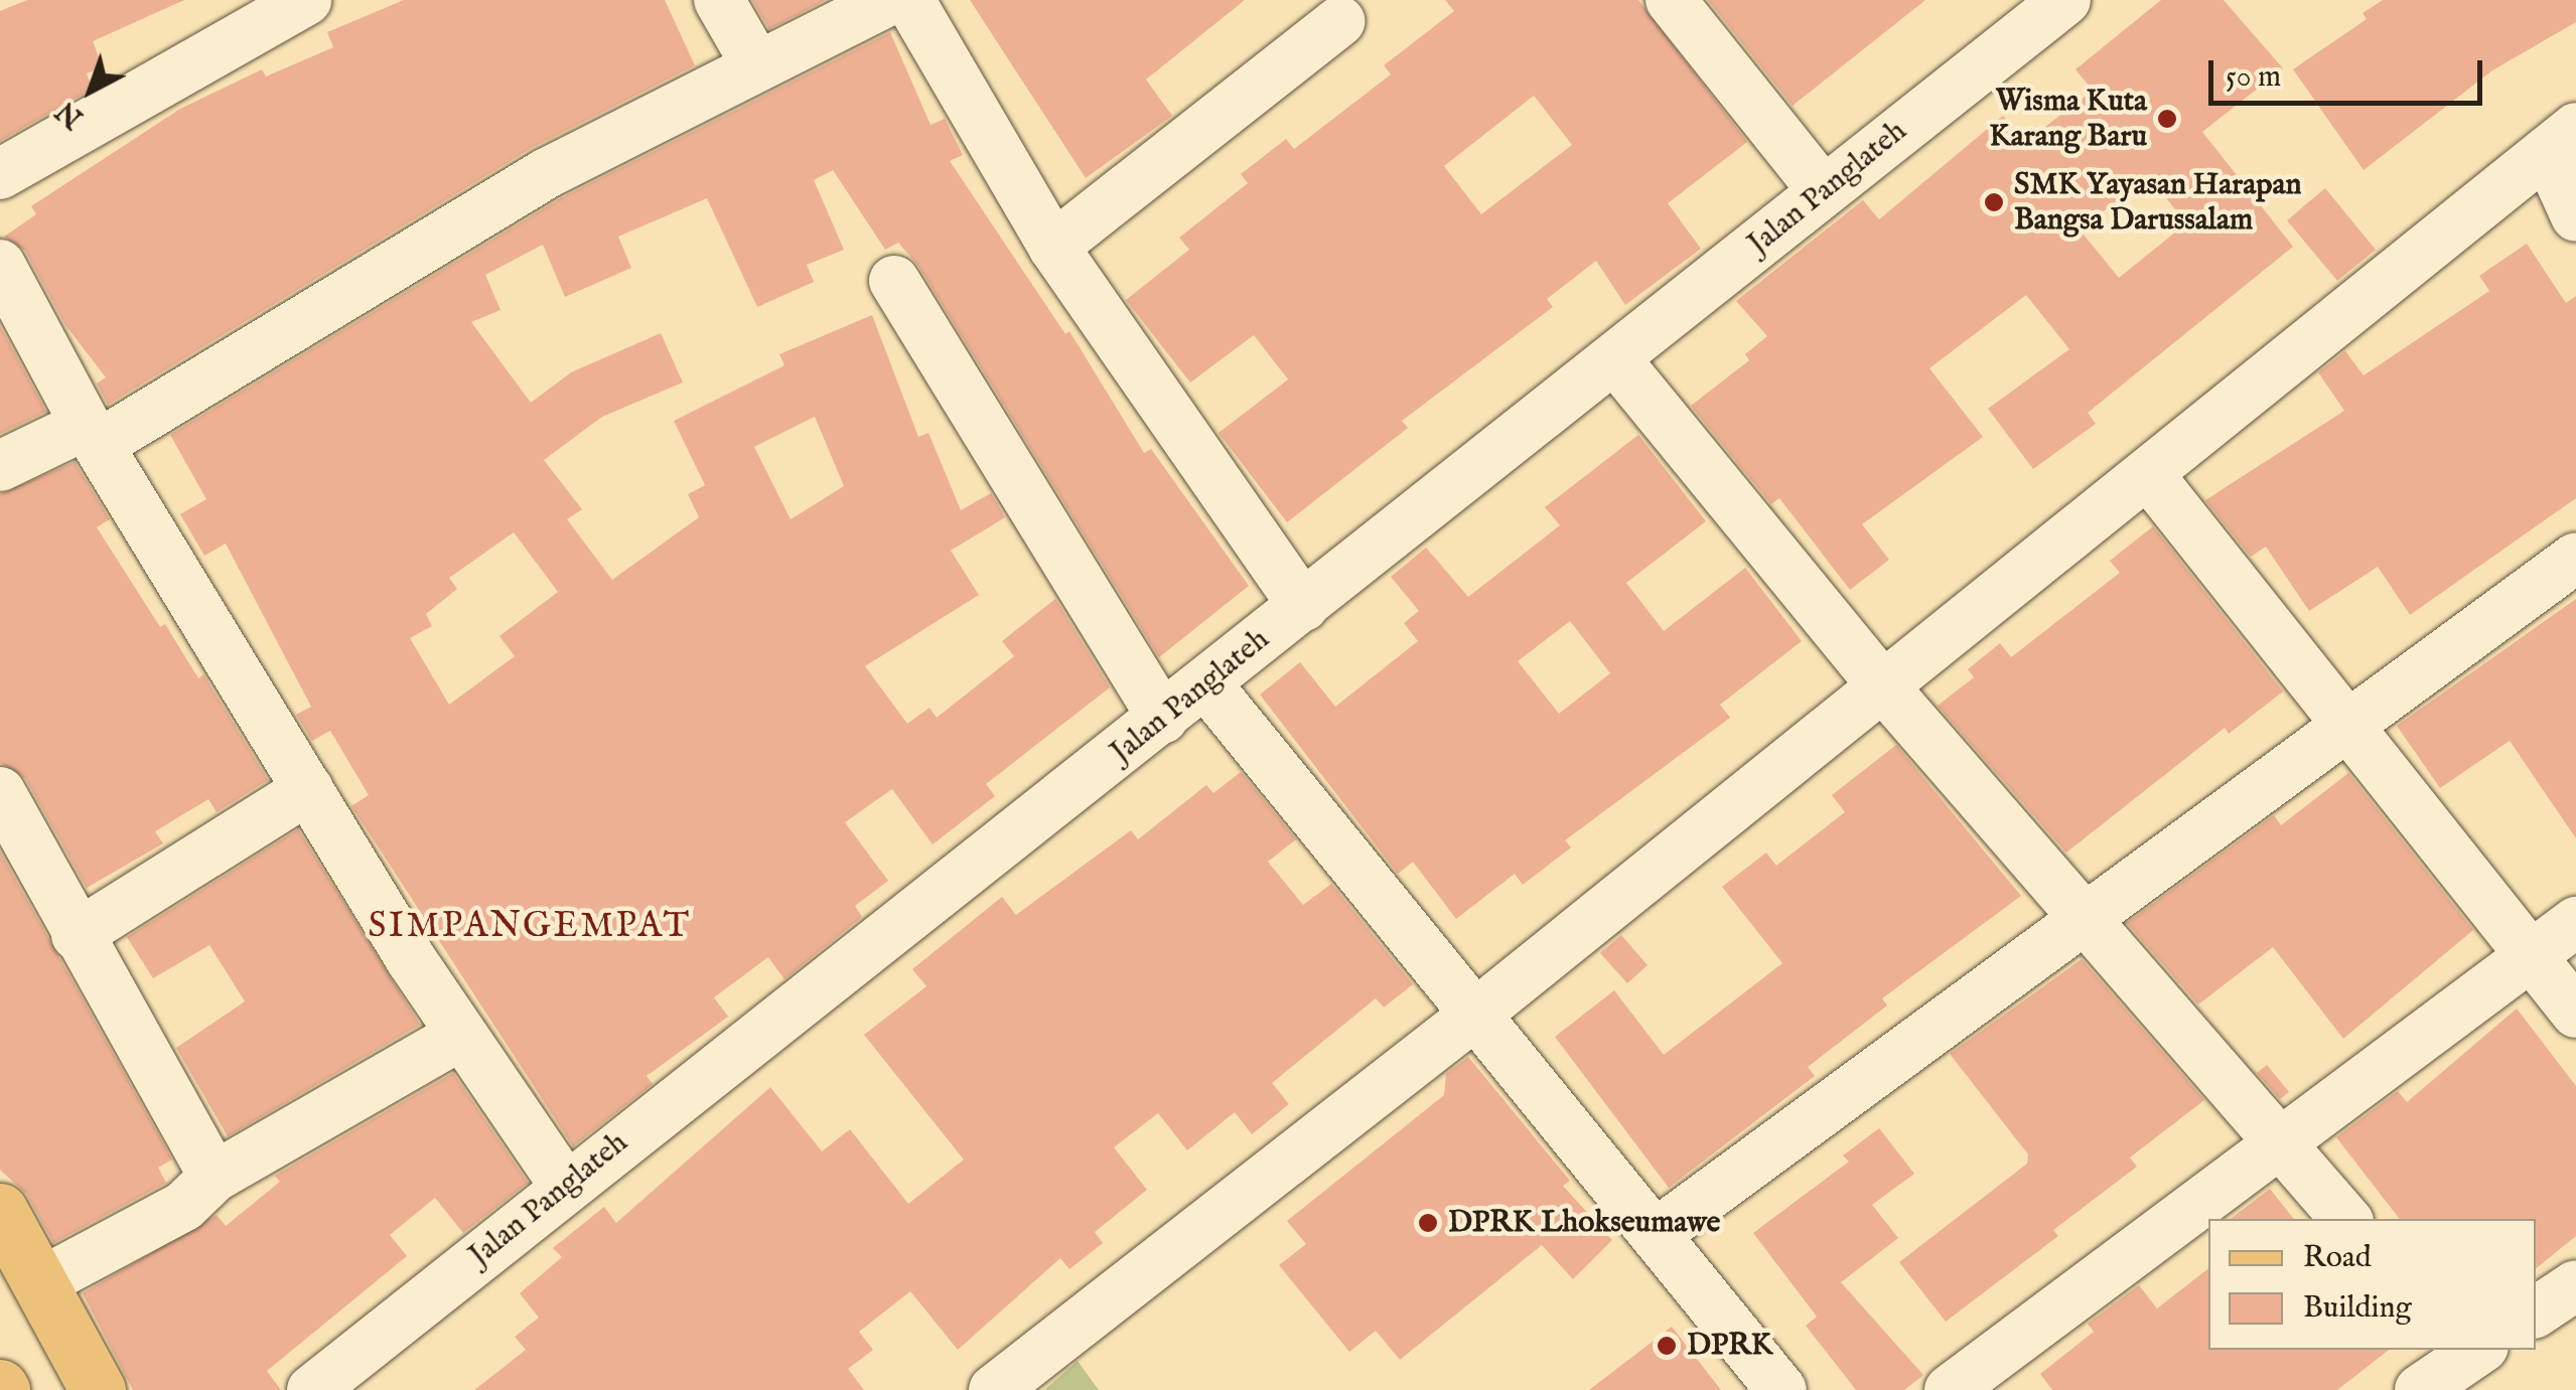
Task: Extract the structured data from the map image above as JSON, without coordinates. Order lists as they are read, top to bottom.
{
  "streets": {
    "street": ["Jalan Panglateh"]
  },
  "districts": ["SIMPANGEMPAT"],
  "places": [
    "Wisma Kuta Karang Baru",
    "SMK Yayasan Harapan Bangsa Darussalam",
    "DPRK Lhokseumawe",
    "DPRK"
  ],
  "legend": ["Road", "Building"],
  "scale_bar": "50 m",
  "north": "bottom left"
}
